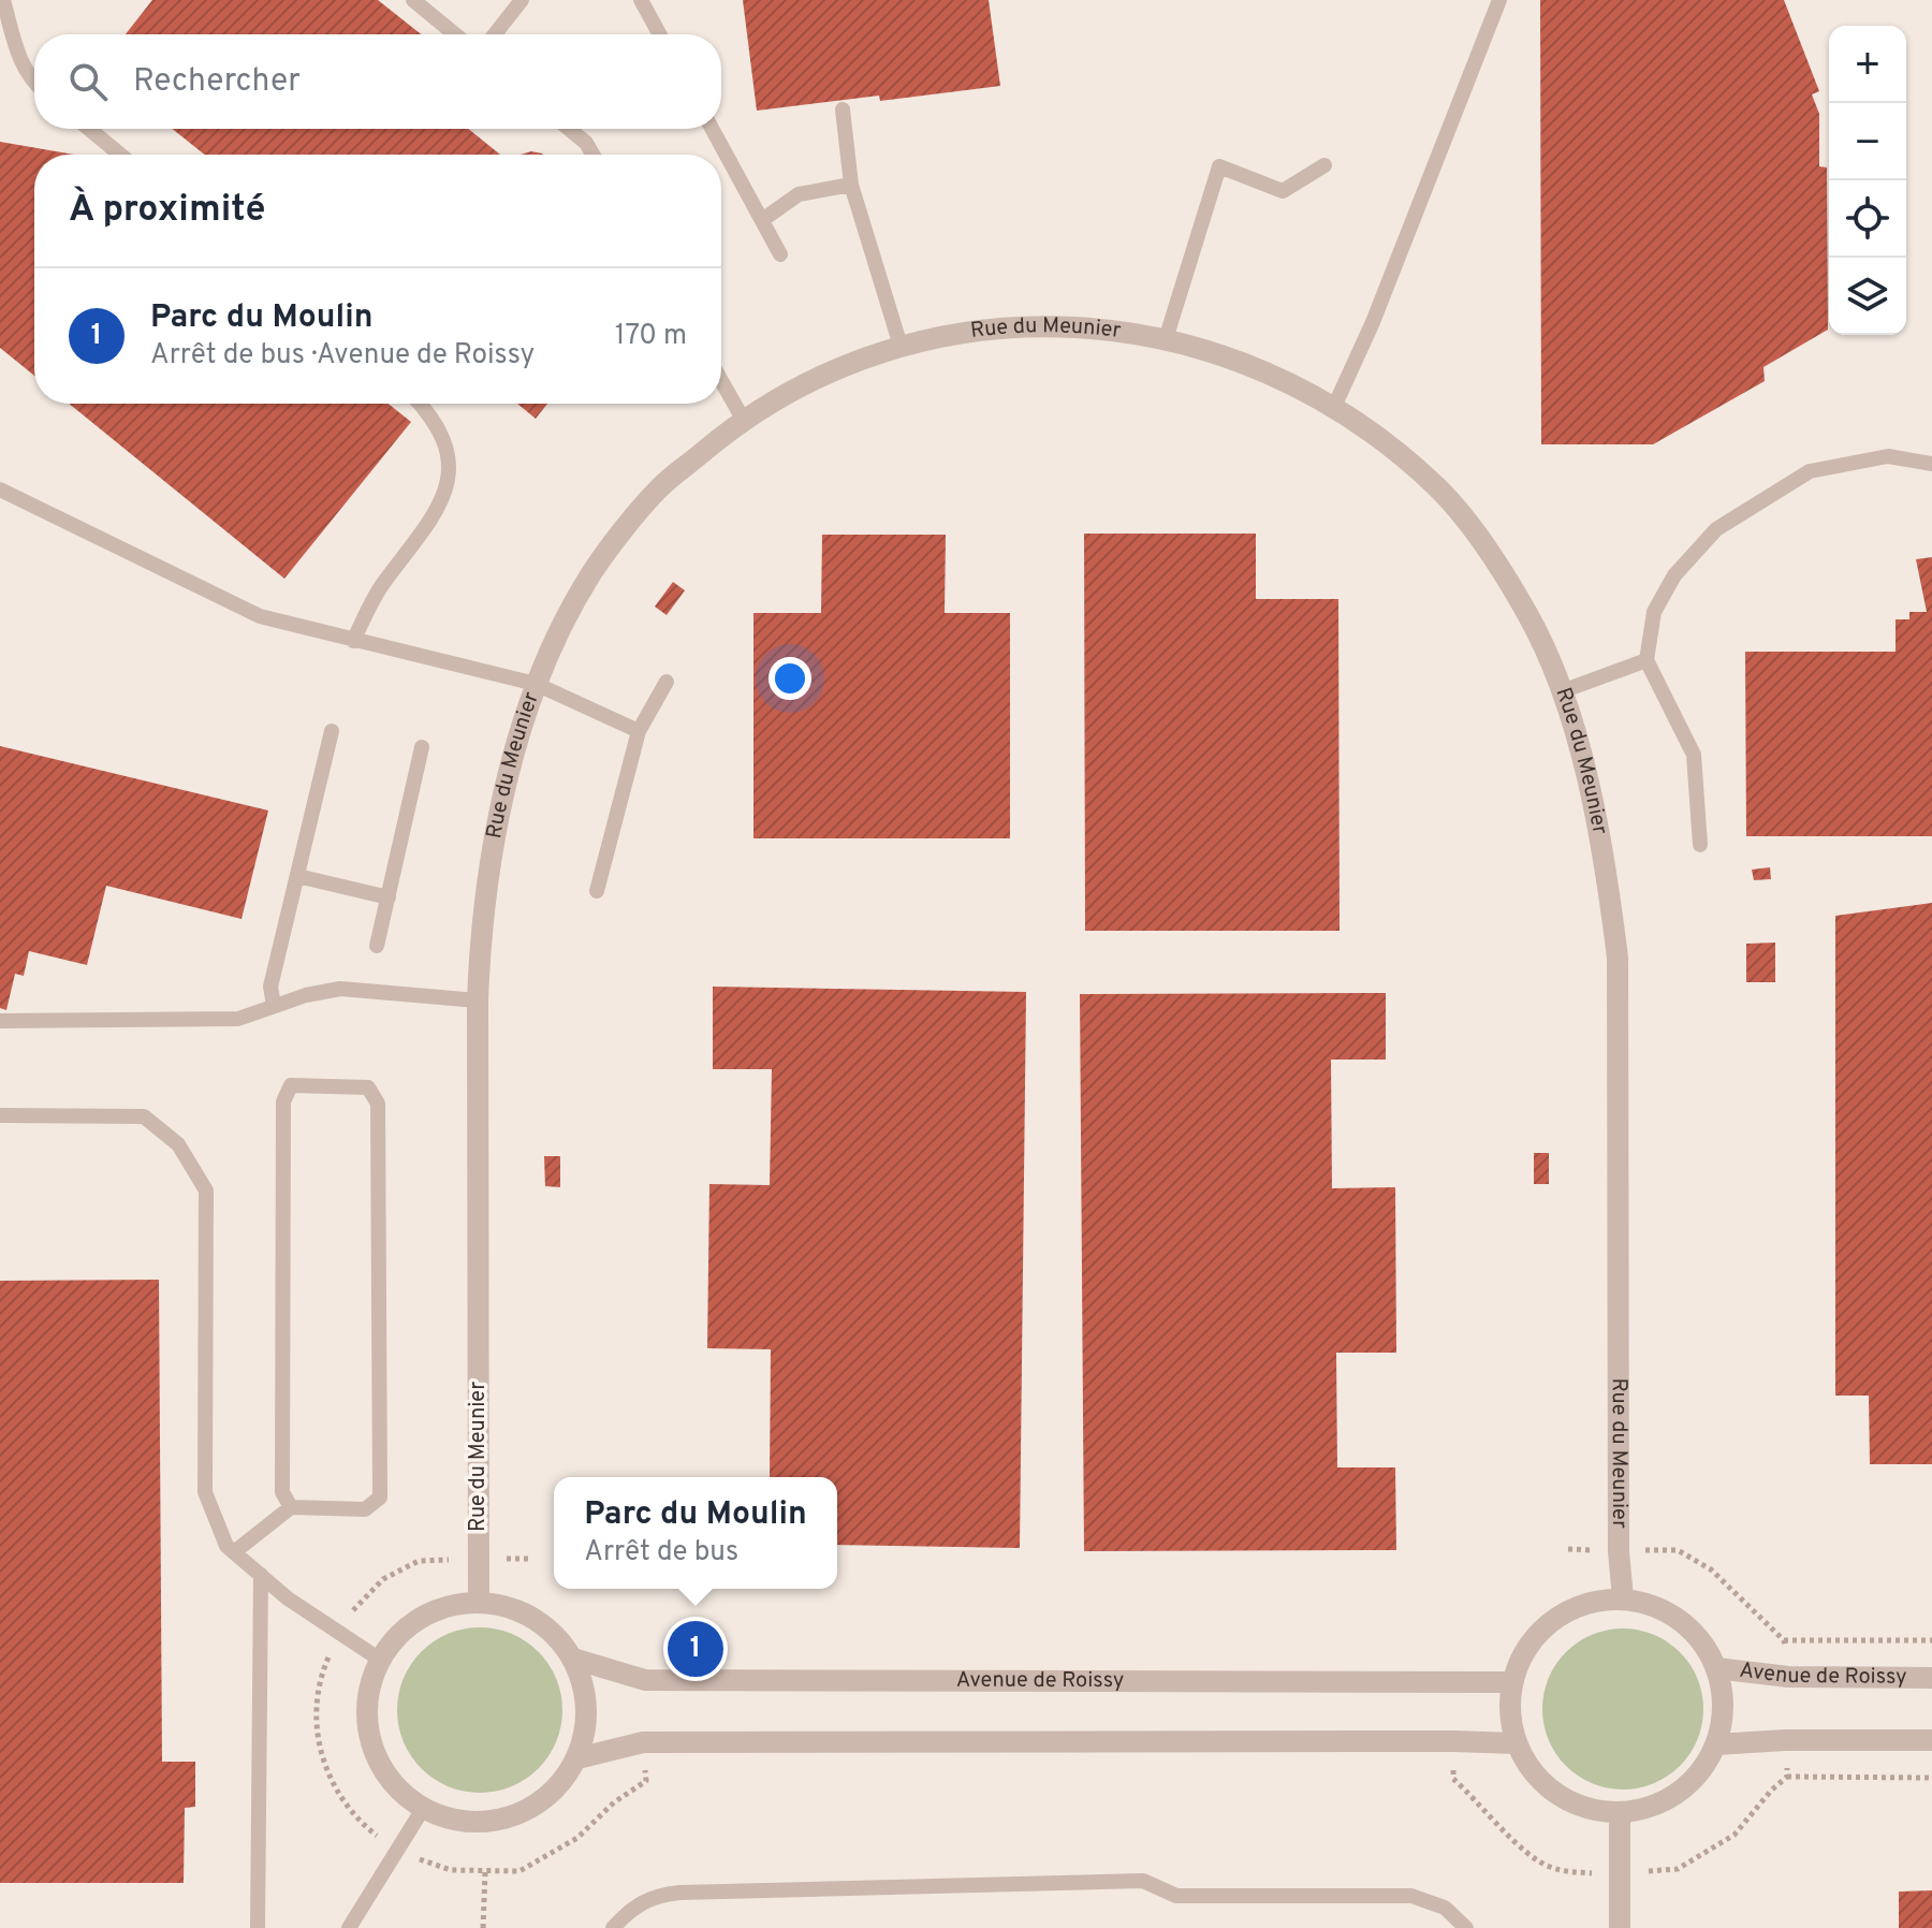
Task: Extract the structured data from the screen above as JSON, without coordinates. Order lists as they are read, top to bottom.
{
  "streets": {
    "street": ["Rue du Meunier", "Avenue de Roissy"]
  },
  "crossings": [
    ["Rue du Meunier", "Avenue de Roissy"]
  ],
  "page": {
    "map_buttons": ["+", "−"],
    "search": "Rechercher",
    "heading": "À proximité",
    "list": [
      {
        "mark": "1",
        "name": "Parc du Moulin",
        "note": "Arrêt de bus · Avenue de Roissy",
        "value": "170 m"
      }
    ],
    "popup": ["Parc du Moulin", "Arrêt de bus"],
    "pins": "1"
  }
}
